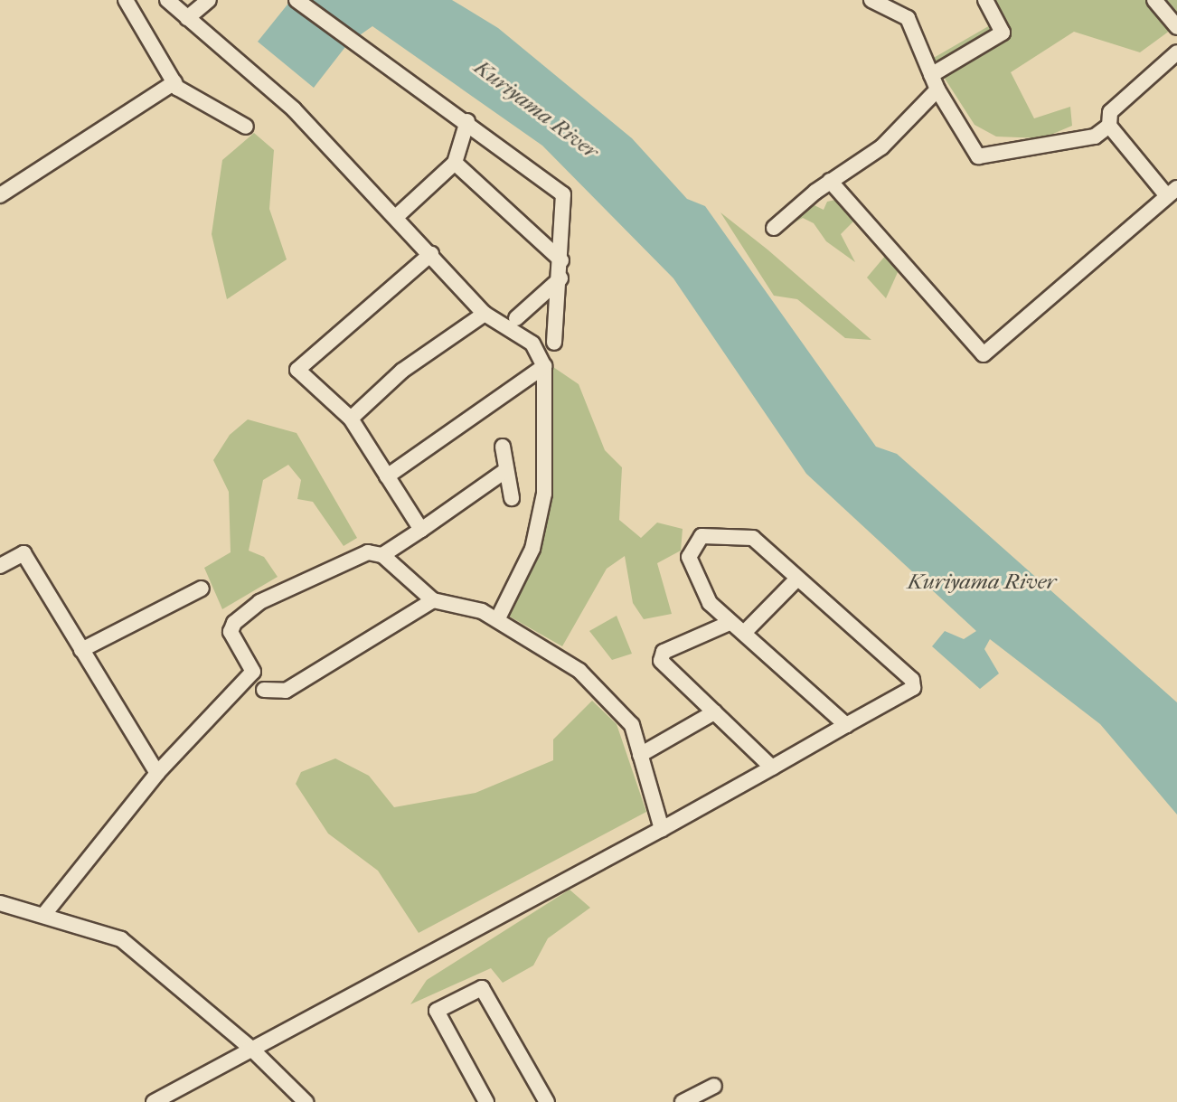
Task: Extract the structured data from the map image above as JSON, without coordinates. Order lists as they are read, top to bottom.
{
  "water": ["Kuriyama River"]
}
